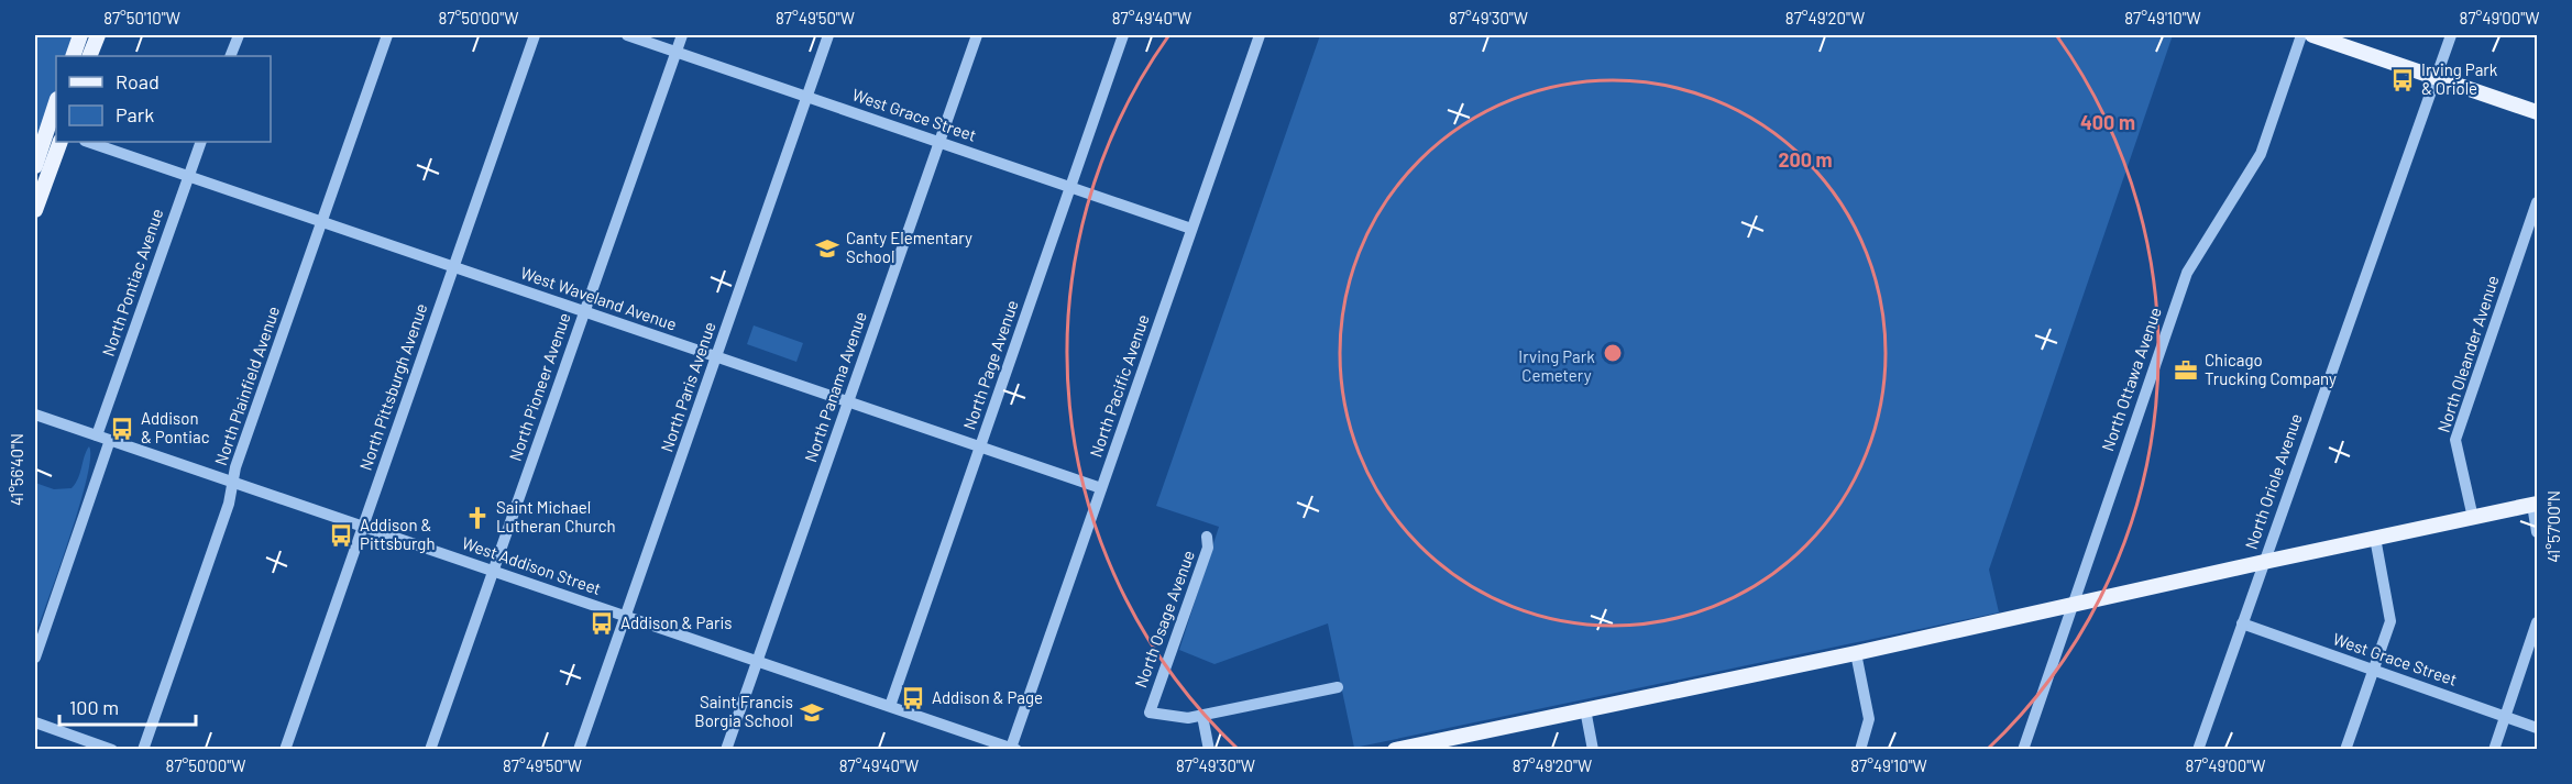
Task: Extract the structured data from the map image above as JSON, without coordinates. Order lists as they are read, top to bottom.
{
  "streets": {
    "street": [
      "West Grace Street",
      "North Pontiac Avenue",
      "West Waveland Avenue",
      "North Oleander Avenue",
      "North Page Avenue",
      "North Ottawa Avenue",
      "North Plainfield Avenue",
      "North Pacific Avenue",
      "North Pittsburgh Avenue",
      "North Pioneer Avenue",
      "North Paris Avenue",
      "North Panama Avenue",
      "North Oriole Avenue",
      "West Addison Street",
      "North Osage Avenue"
    ]
  },
  "crossings": [
    ["West Grace Street", "North Page Avenue"],
    ["West Grace Street", "North Pacific Avenue"],
    ["West Grace Street", "North Pioneer Avenue"],
    ["West Grace Street", "North Paris Avenue"],
    ["West Grace Street", "North Panama Avenue"],
    ["West Grace Street", "North Oriole Avenue"],
    ["North Pontiac Avenue", "West Waveland Avenue"],
    ["North Pontiac Avenue", "West Addison Street"],
    ["West Waveland Avenue", "North Page Avenue"],
    ["West Waveland Avenue", "North Plainfield Avenue"],
    ["West Waveland Avenue", "North Pacific Avenue"],
    ["West Waveland Avenue", "North Pittsburgh Avenue"],
    ["West Waveland Avenue", "North Pioneer Avenue"],
    ["West Waveland Avenue", "North Paris Avenue"],
    ["West Waveland Avenue", "North Panama Avenue"],
    ["North Page Avenue", "West Addison Street"],
    ["North Plainfield Avenue", "West Addison Street"],
    ["North Pacific Avenue", "West Addison Street"],
    ["North Pittsburgh Avenue", "West Addison Street"],
    ["North Pioneer Avenue", "West Addison Street"],
    ["North Paris Avenue", "West Addison Street"],
    ["North Panama Avenue", "West Addison Street"]
  ],
  "parks": ["Irving Park Cemetery"],
  "places": {
    "bus stop": [
      "Irving Park & Oriole",
      "Addison & Pontiac",
      "Addison & Pittsburgh",
      "Addison & Paris",
      "Addison & Page"
    ],
    "school or university": ["Canty Elementary School", "Saint Francis Borgia School"],
    "office": ["Chicago Trucking Company"],
    "church": ["Saint Michael Lutheran Church"]
  },
  "legend": ["Road", "Park"],
  "scale_bar": "100 m",
  "coordinates": [
    "87°50'10\"W",
    "87°50'00\"W",
    "87°49'50\"W",
    "87°49'40\"W",
    "87°49'30\"W",
    "87°49'20\"W",
    "87°49'10\"W",
    "87°49'00\"W",
    "41°56'40\"N",
    "41°57'00\"N"
  ],
  "rings": ["400 m", "200 m"]
}
